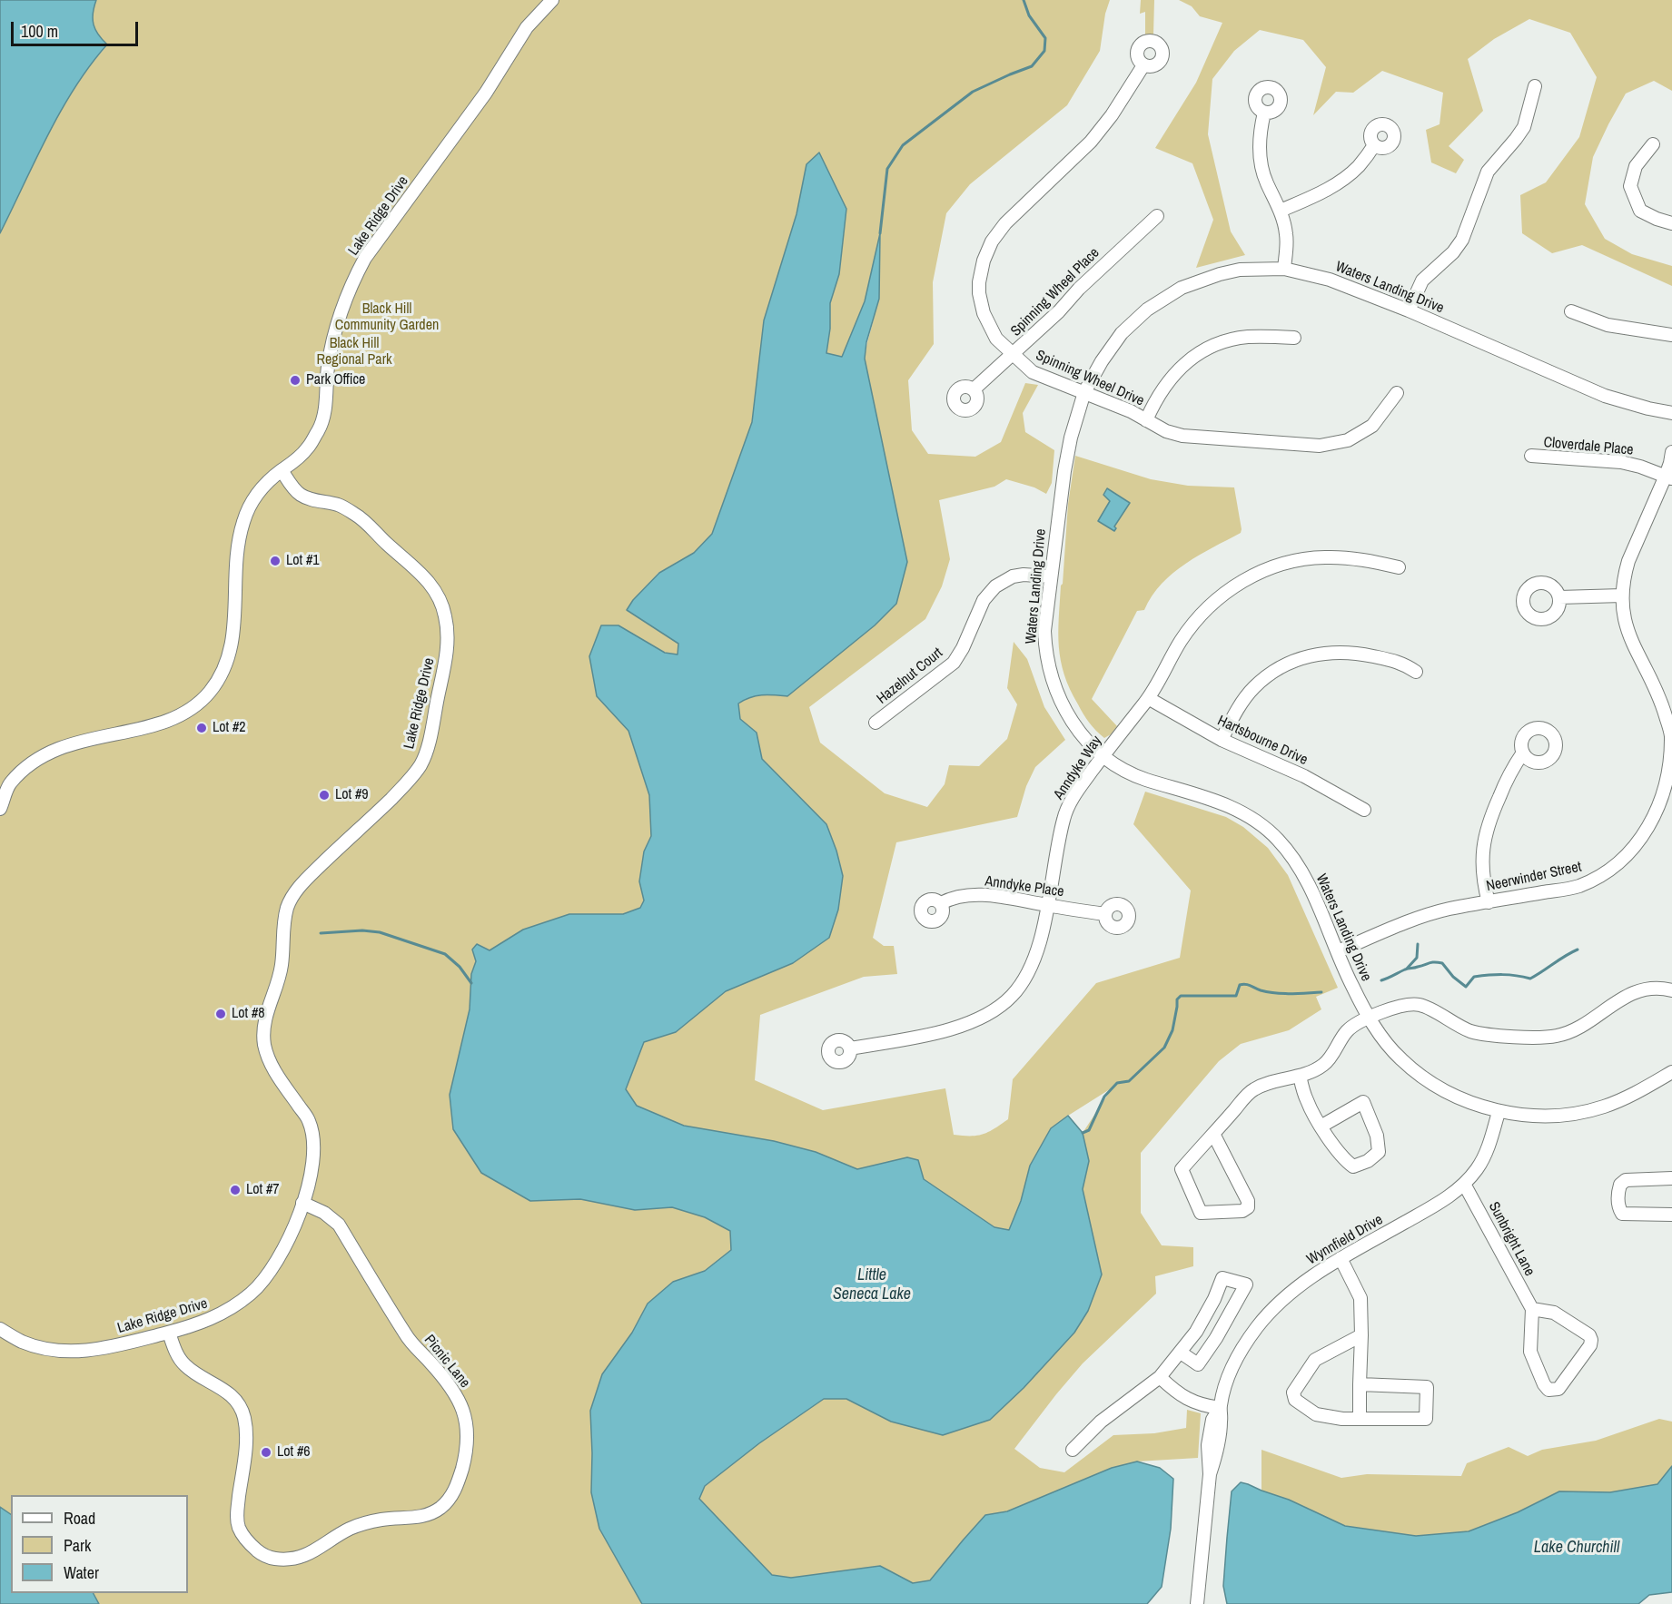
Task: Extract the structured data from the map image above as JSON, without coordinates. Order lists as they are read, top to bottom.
{
  "streets": {
    "street": [
      "Lake Ridge Drive",
      "Waters Landing Drive",
      "Spinning Wheel Place",
      "Spinning Wheel Drive",
      "Cloverdale Place",
      "Hazelnut Court",
      "Hartsbourne Drive",
      "Anndyke Way",
      "Neerwinder Street",
      "Anndyke Place",
      "Sunbright Lane",
      "Wynnfield Drive",
      "Picnic Lane"
    ]
  },
  "crossings": [
    ["Lake Ridge Drive", "Picnic Lane"],
    ["Waters Landing Drive", "Spinning Wheel Drive"],
    ["Waters Landing Drive", "Hazelnut Court"],
    ["Waters Landing Drive", "Anndyke Way"],
    ["Waters Landing Drive", "Neerwinder Street"],
    ["Waters Landing Drive", "Wynnfield Drive"],
    ["Spinning Wheel Place", "Spinning Wheel Drive"],
    ["Cloverdale Place", "Neerwinder Street"],
    ["Hartsbourne Drive", "Anndyke Way"],
    ["Anndyke Way", "Anndyke Place"],
    ["Sunbright Lane", "Wynnfield Drive"]
  ],
  "water": ["Little Seneca Lake", "Lake Churchill"],
  "parks": ["Black Hill Community Garden", "Black Hill Regional Park"],
  "places": [
    "Park Office",
    "Lot #1",
    "Lot #2",
    "Lot #9",
    "Lot #8",
    "Lot #7",
    "Lot #6"
  ],
  "legend": ["Road", "Park", "Water"],
  "scale_bar": "100 m"
}
